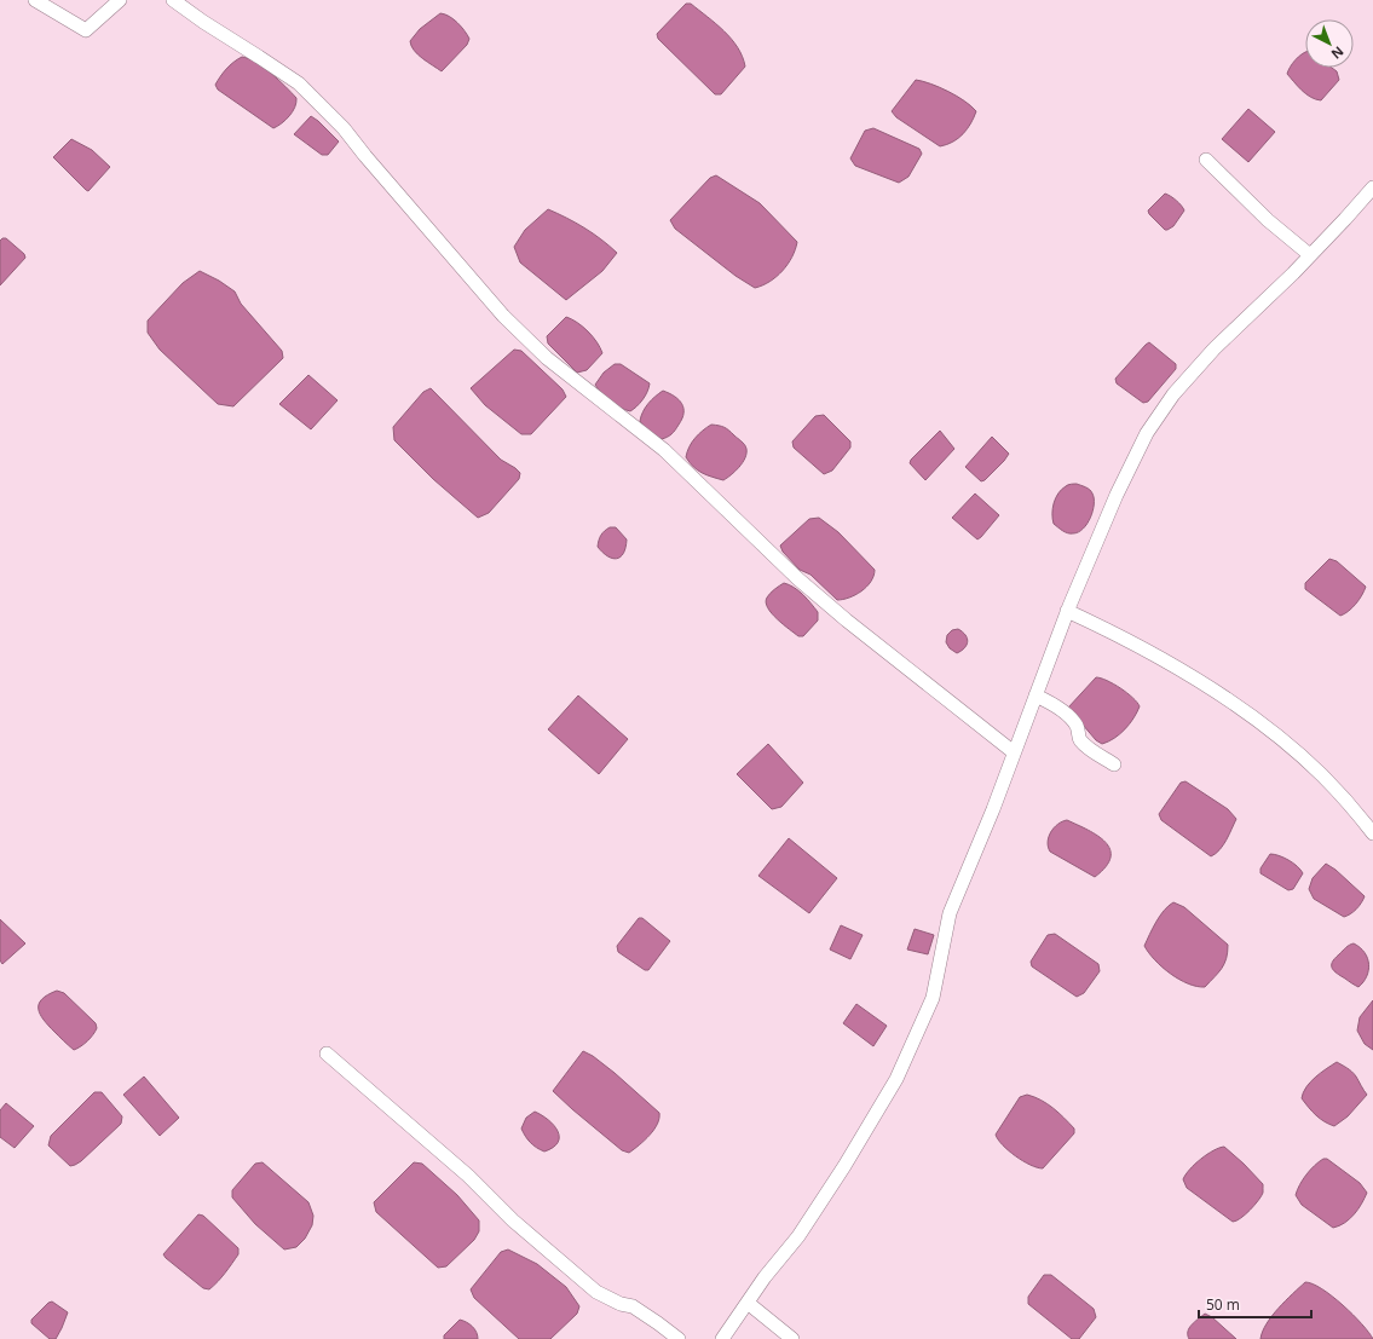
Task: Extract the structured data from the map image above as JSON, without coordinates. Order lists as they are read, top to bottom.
{
  "scale_bar": "50 m",
  "north": "bottom right"
}
